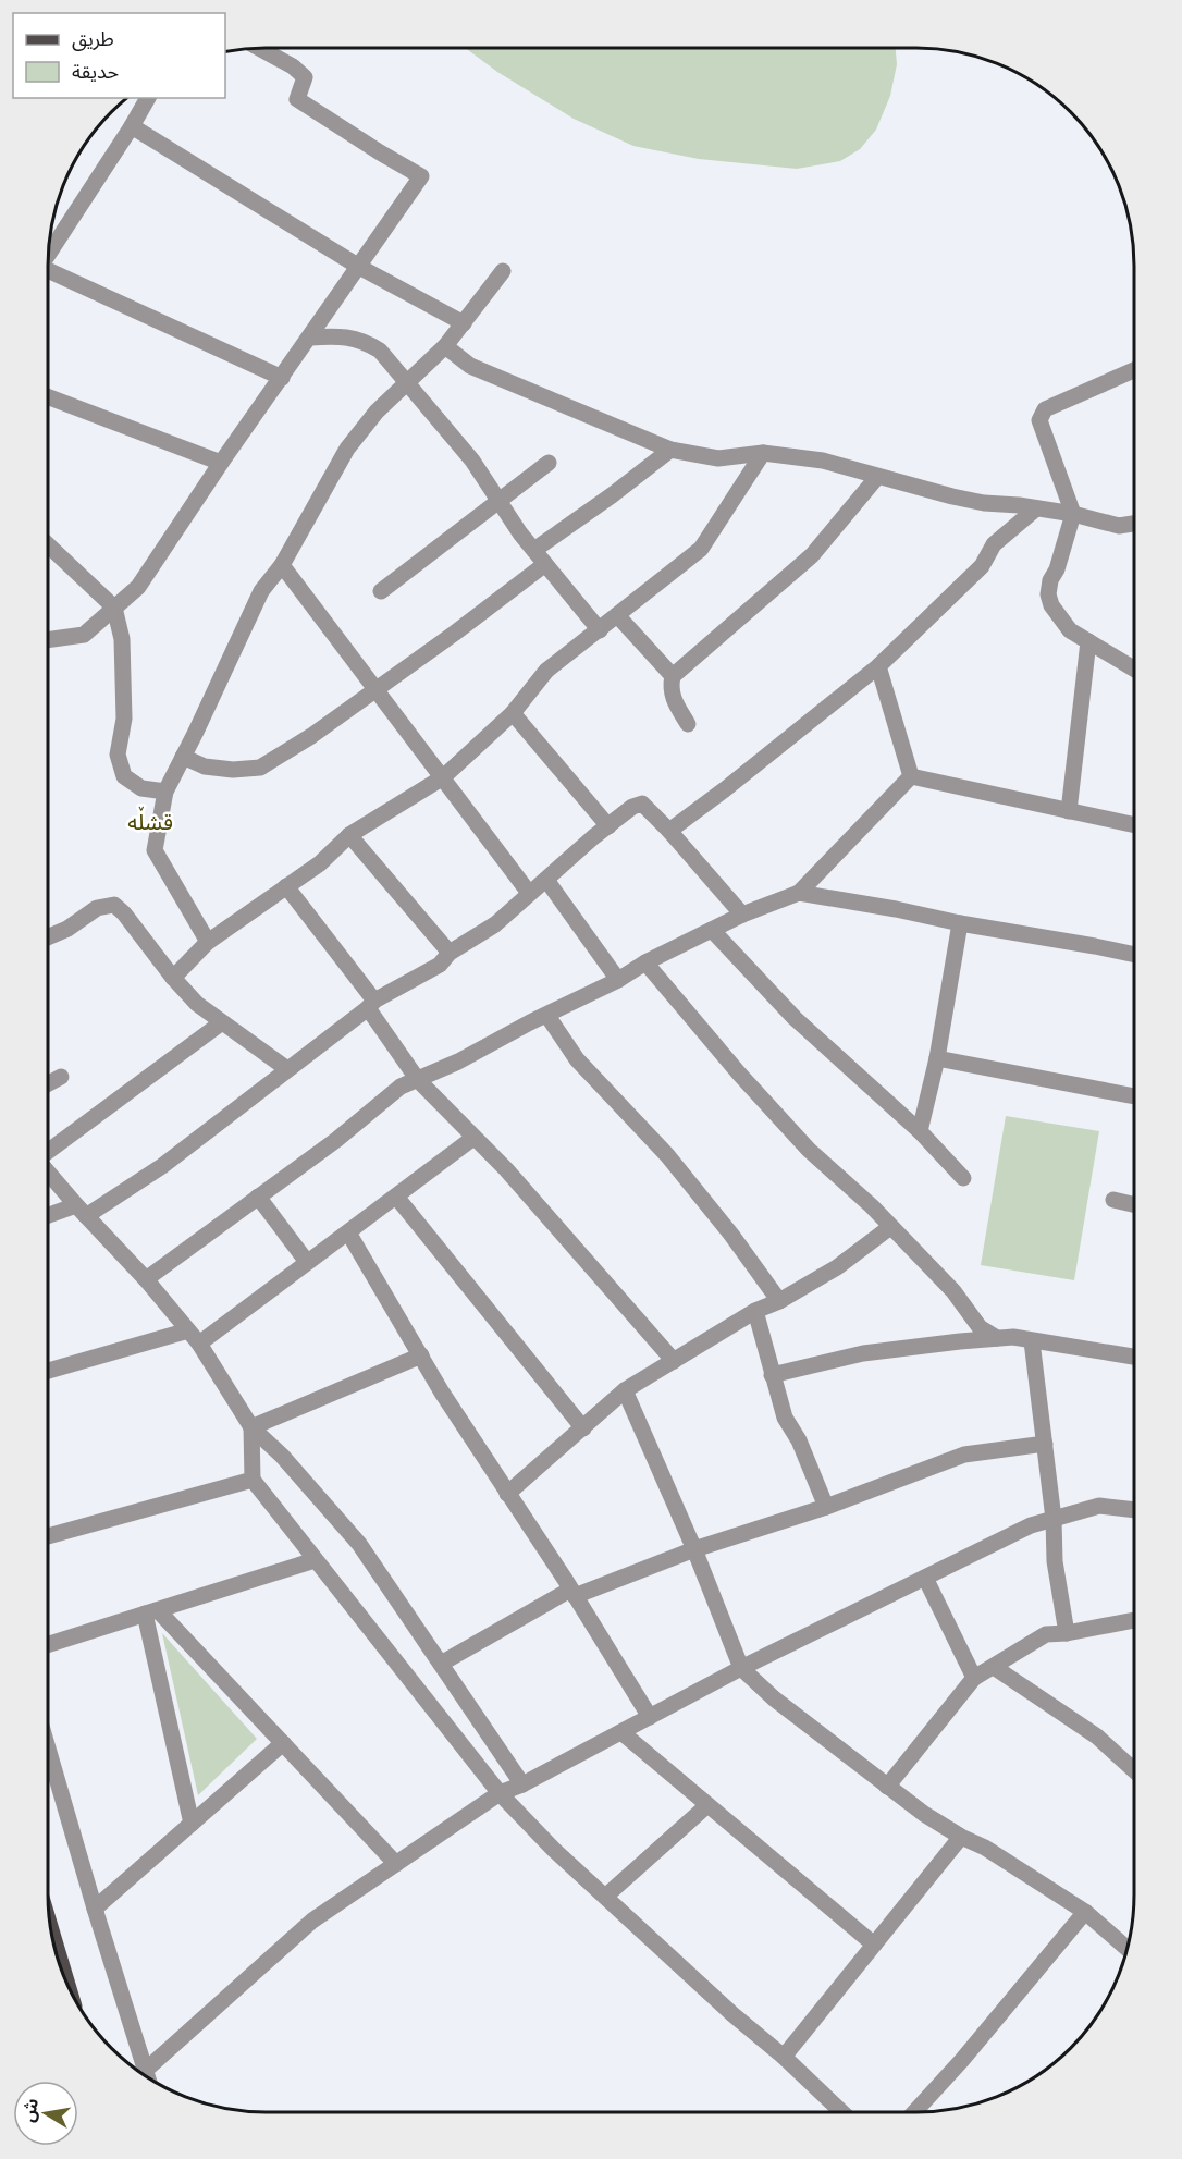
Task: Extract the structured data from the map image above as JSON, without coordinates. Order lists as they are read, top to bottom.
{
  "districts": ["قشڵه‌"],
  "legend": ["طريق", "حديقة"],
  "north": "left"
}
